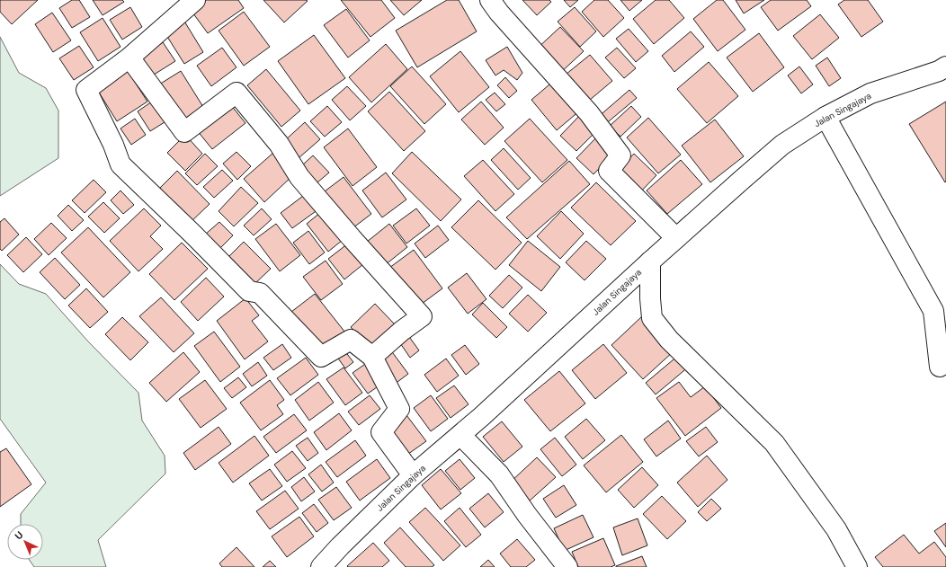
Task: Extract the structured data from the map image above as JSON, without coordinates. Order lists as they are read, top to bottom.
{
  "streets": {
    "street": ["Jalan Singajaya"]
  },
  "north": "top left"
}
